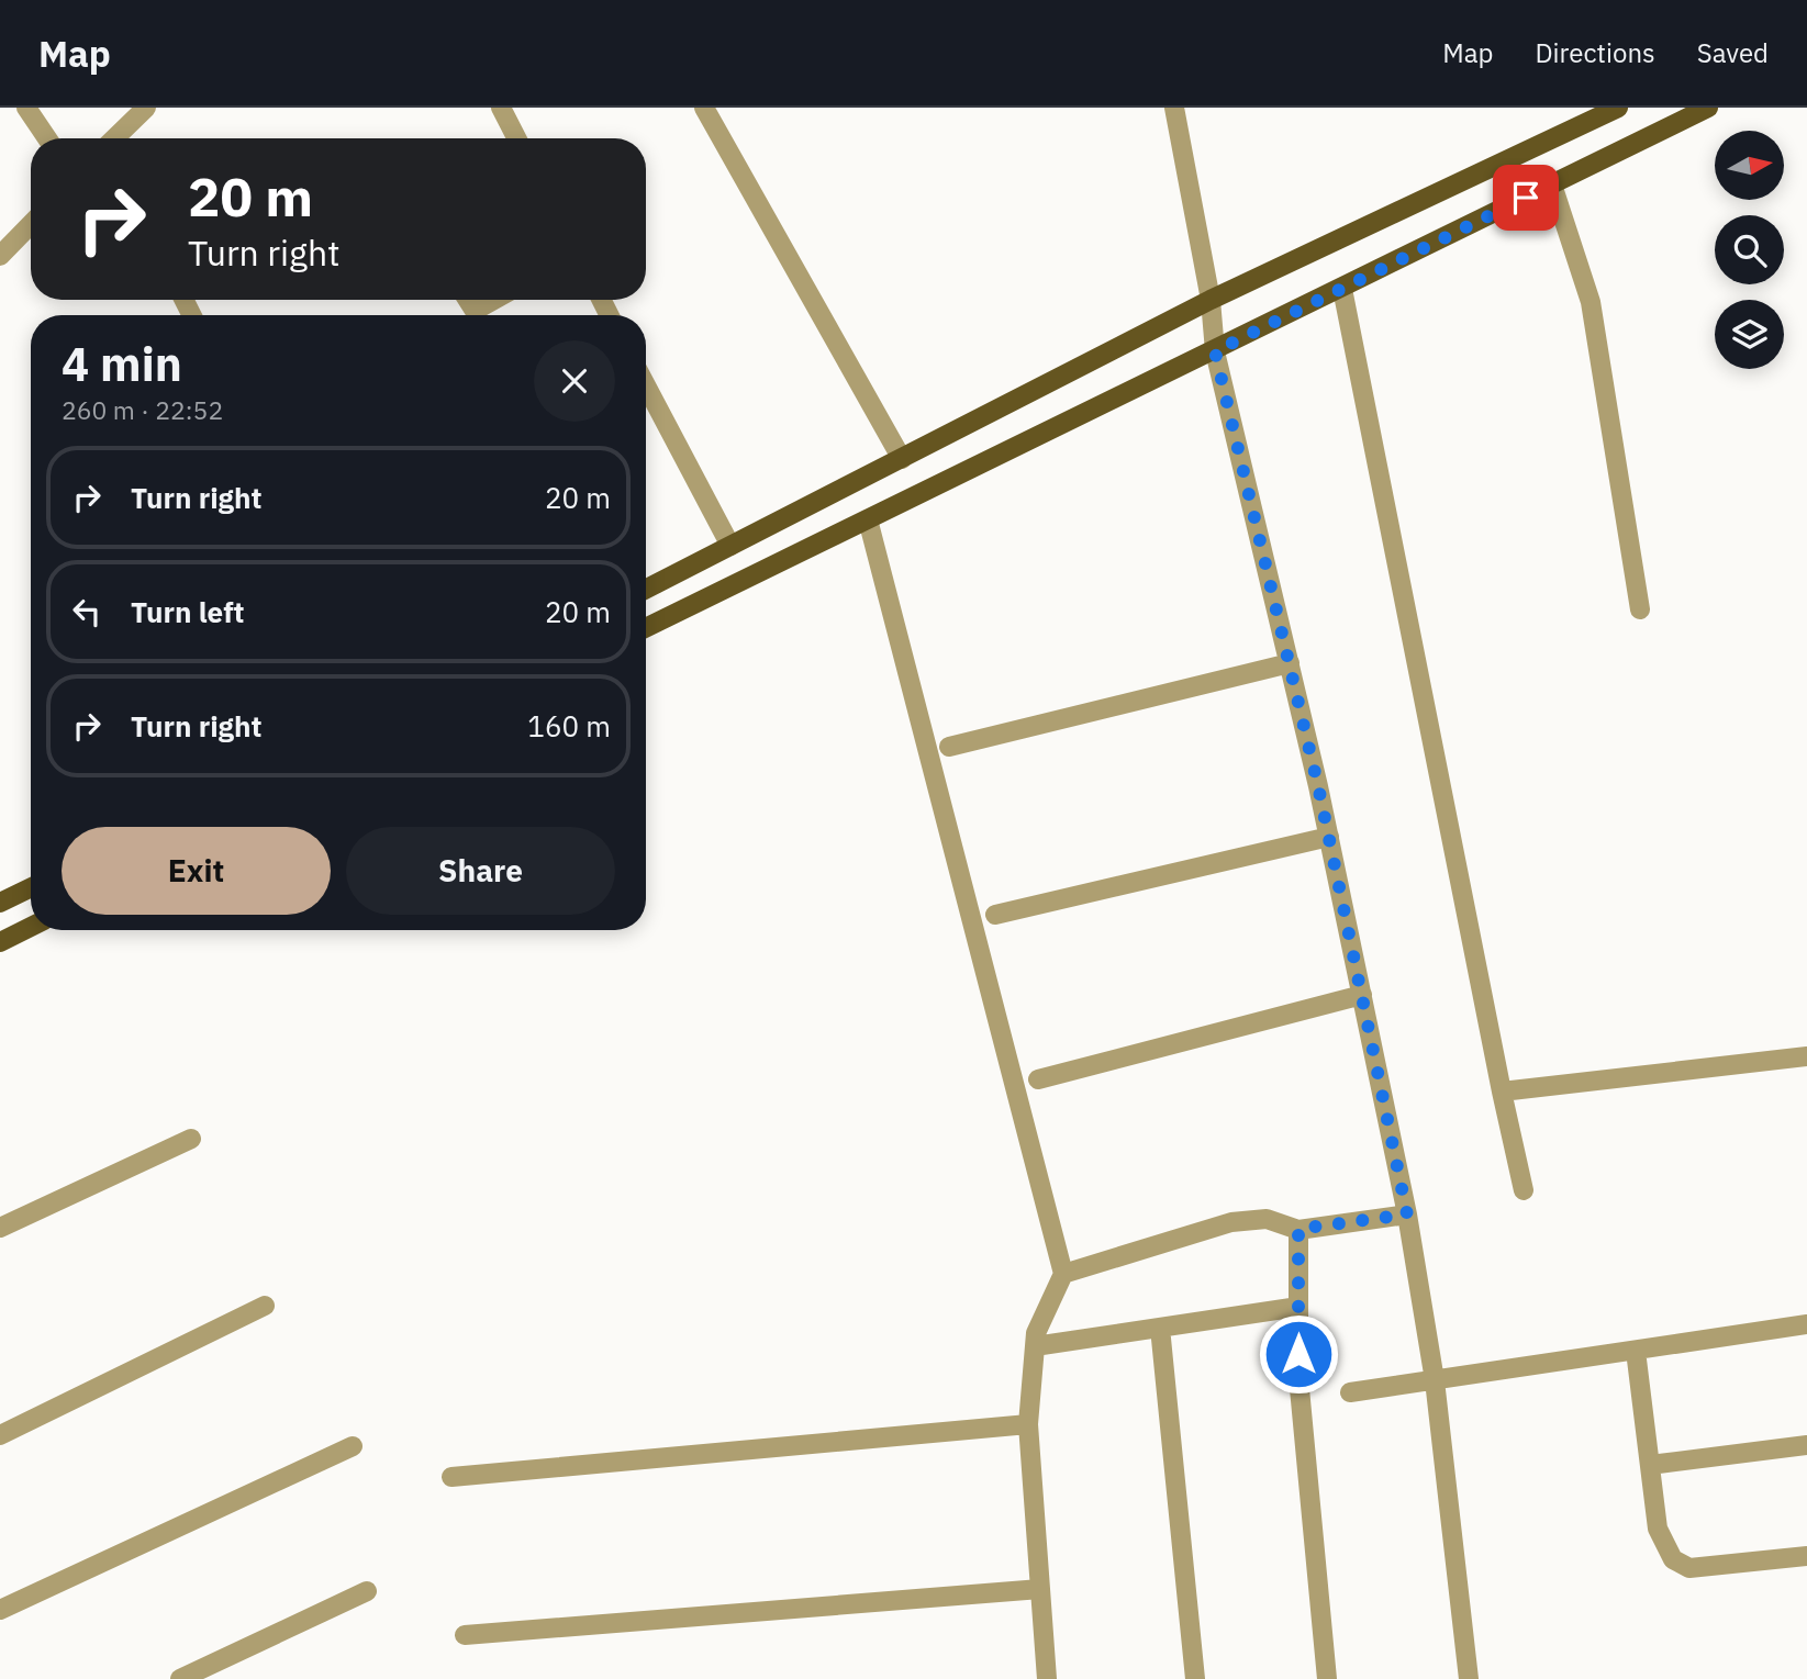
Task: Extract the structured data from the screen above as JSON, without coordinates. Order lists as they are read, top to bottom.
{
  "north": "right",
  "page": {
    "header": "Map",
    "nav": ["Map", "Directions", "Saved"],
    "turn": ["20 m", "Turn right"],
    "heading": ["4 min", "260 m · 22:52"],
    "list": [
      {
        "name": "Turn right",
        "value": "20 m"
      },
      {
        "name": "Turn left",
        "value": "20 m"
      },
      {
        "name": "Turn right",
        "value": "160 m"
      }
    ],
    "buttons": ["Exit", "Share"]
  }
}
